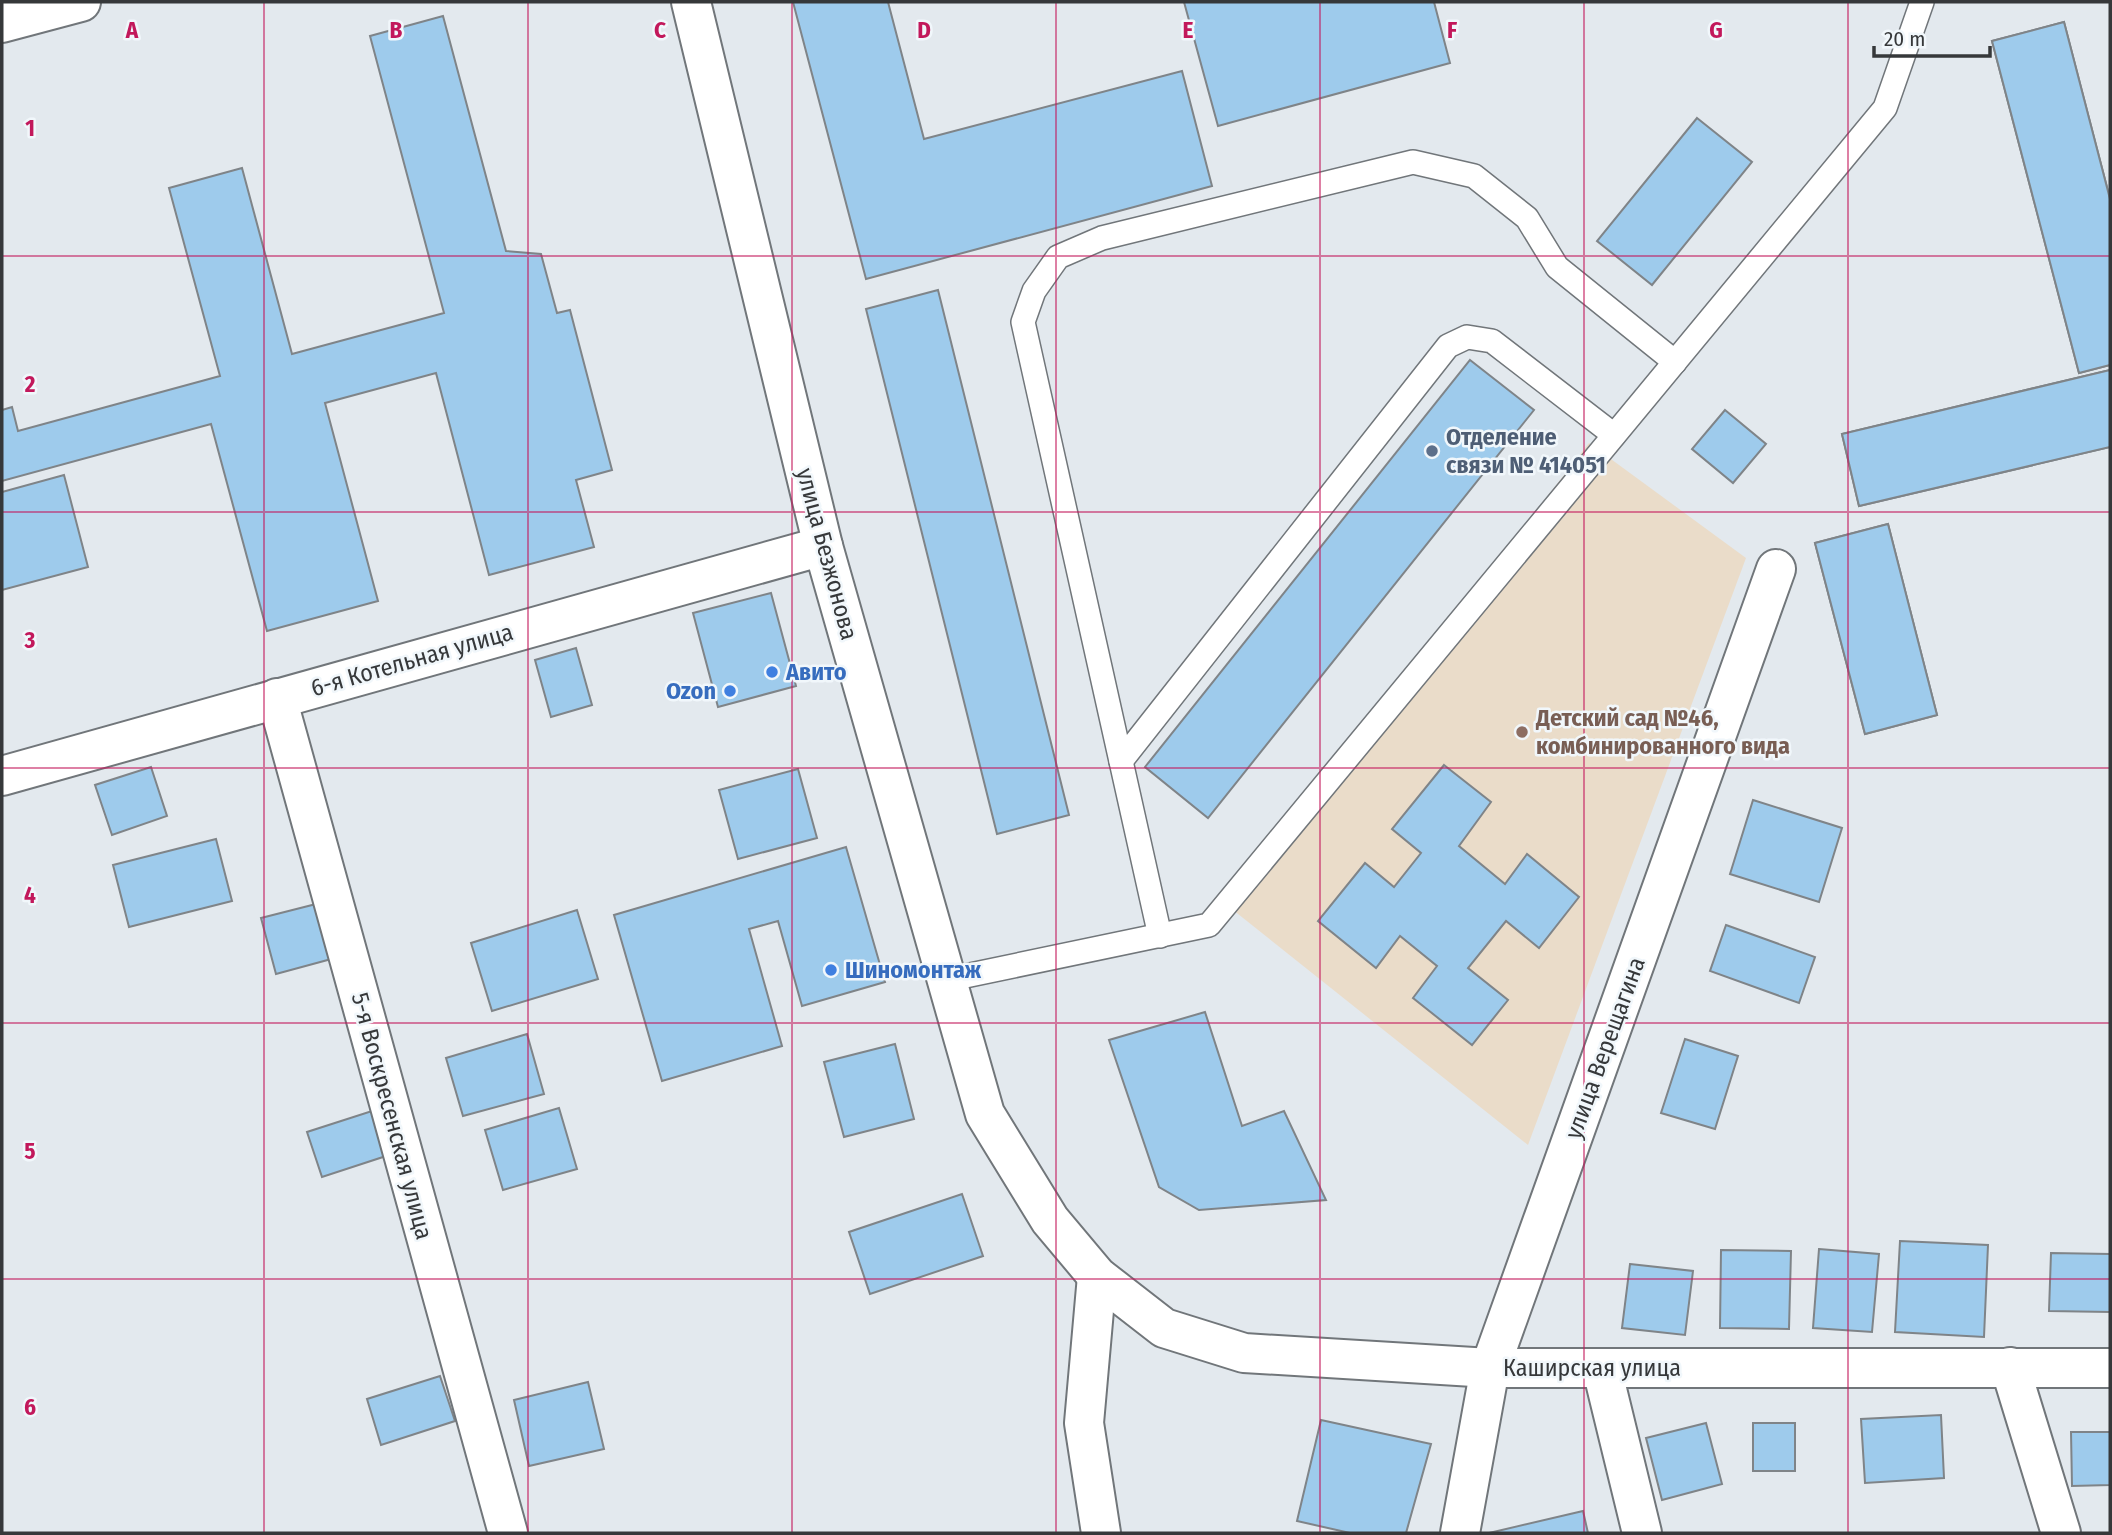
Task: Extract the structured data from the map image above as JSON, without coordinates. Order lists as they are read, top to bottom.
{
  "streets": {
    "street": [
      "улица Безжонова",
      "6-я Котельная улица",
      "улица Верещагина",
      "5-я Воскресенская улица",
      "Каширская улица"
    ]
  },
  "crossings": [
    ["улица Безжонова", "6-я Котельная улица"],
    ["улица Безжонова", "Каширская улица"],
    ["6-я Котельная улица", "5-я Воскресенская улица"],
    ["улица Верещагина", "Каширская улица"]
  ],
  "places": [
    "Отделение связи № 414051",
    "Авито",
    "Ozon",
    "Детский сад №46, комбинированного вида",
    "Шиномонтаж"
  ],
  "scale_bar": "20 m",
  "grid": {
    "columns": [
      "A",
      "B",
      "C",
      "D",
      "E",
      "F",
      "G"
    ],
    "rows": [
      "1",
      "2",
      "3",
      "4",
      "5",
      "6"
    ]
  }
}
